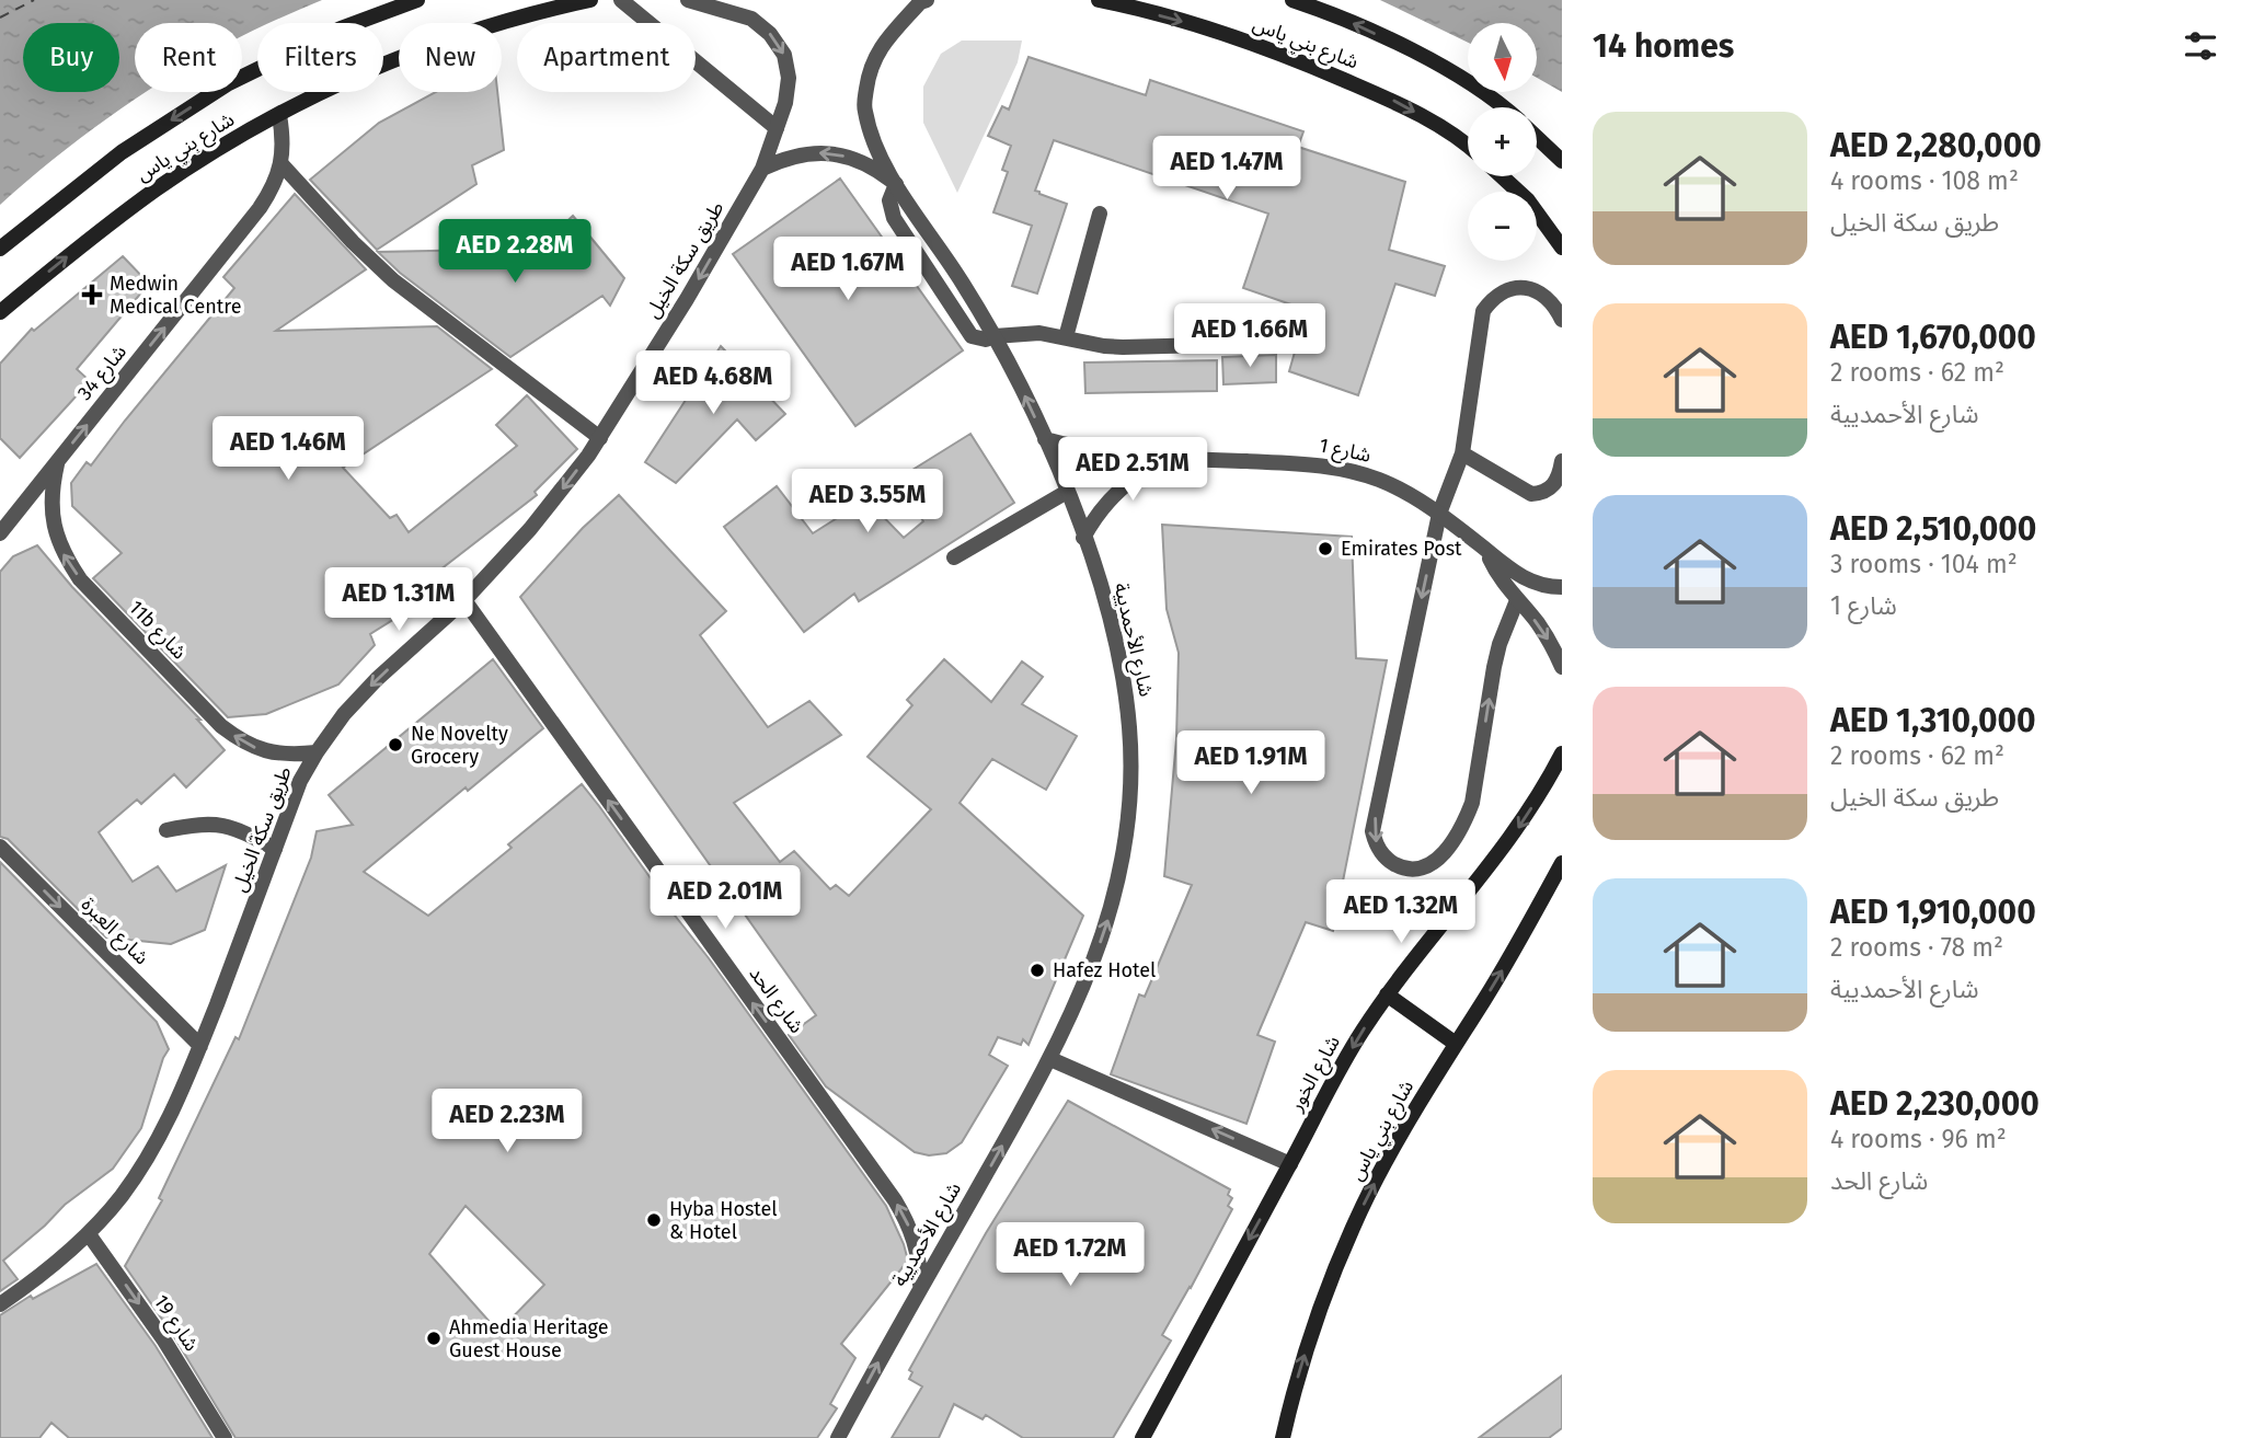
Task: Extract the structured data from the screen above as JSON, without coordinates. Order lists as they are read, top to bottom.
{
  "streets": {
    "main road": ["شارع بني ياس", "شارع الخور"],
    "street": [
      "طريق سكة الخيل",
      "شارع 34",
      "شارع 1",
      "11b شارع",
      "شارع الأحمديية",
      "شارع العبرة",
      "شارع الحد",
      "شارع 19"
    ]
  },
  "crossings": [
    ["شارع بني ياس", "شارع 34"],
    ["طريق سكة الخيل", "11b شارع"],
    ["طريق سكة الخيل", "شارع العبرة"],
    ["طريق سكة الخيل", "شارع الحد"],
    ["طريق سكة الخيل", "شارع 19"],
    ["شارع 34", "11b شارع"],
    ["شارع 1", "شارع الأحمديية"],
    ["شارع الأحمديية", "شارع الحد"]
  ],
  "one_way": [
    "طريق سكة الخيل",
    "شارع 34",
    "11b شارع",
    "شارع الأحمديية",
    "شارع العبرة",
    "شارع الحد",
    "شارع الخور",
    "شارع 19"
  ],
  "places": {
    "health": ["Medwin Medical Centre"],
    "other": [
      "Emirates Post",
      "Ne Novelty Grocery",
      "Hafez Hotel",
      "Hyba Hostel & Hotel",
      "Ahmedia Heritage Guest House"
    ]
  },
  "north": "bottom",
  "page": {
    "heading": "14 homes",
    "map_buttons": ["+", "−"],
    "chip": [
      "Buy",
      "Rent",
      "Filters",
      "New",
      "Apartment"
    ],
    "list": [
      {
        "name": "AED 2,280,000",
        "note": "4 rooms · 108 m² · طريق سكة الخيل"
      },
      {
        "name": "AED 1,670,000",
        "note": "2 rooms · 62 m² · شارع الأحمديية"
      },
      {
        "name": "AED 2,510,000",
        "note": "3 rooms · 104 m² · شارع 1"
      },
      {
        "name": "AED 1,310,000",
        "note": "2 rooms · 62 m² · طريق سكة الخيل"
      },
      {
        "name": "AED 1,910,000",
        "note": "2 rooms · 78 m² · شارع الأحمديية"
      },
      {
        "name": "AED 2,230,000",
        "note": "4 rooms · 96 m² · شارع الحد"
      }
    ],
    "price": [
      "AED 1.47M",
      "AED 2.28M",
      "AED 1.67M",
      "AED 1.66M",
      "AED 4.68M",
      "AED 1.46M",
      "AED 2.51M",
      "AED 3.55M",
      "AED 1.31M",
      "AED 1.91M",
      "AED 2.01M",
      "AED 1.32M",
      "AED 2.23M",
      "AED 1.72M"
    ]
  }
}
